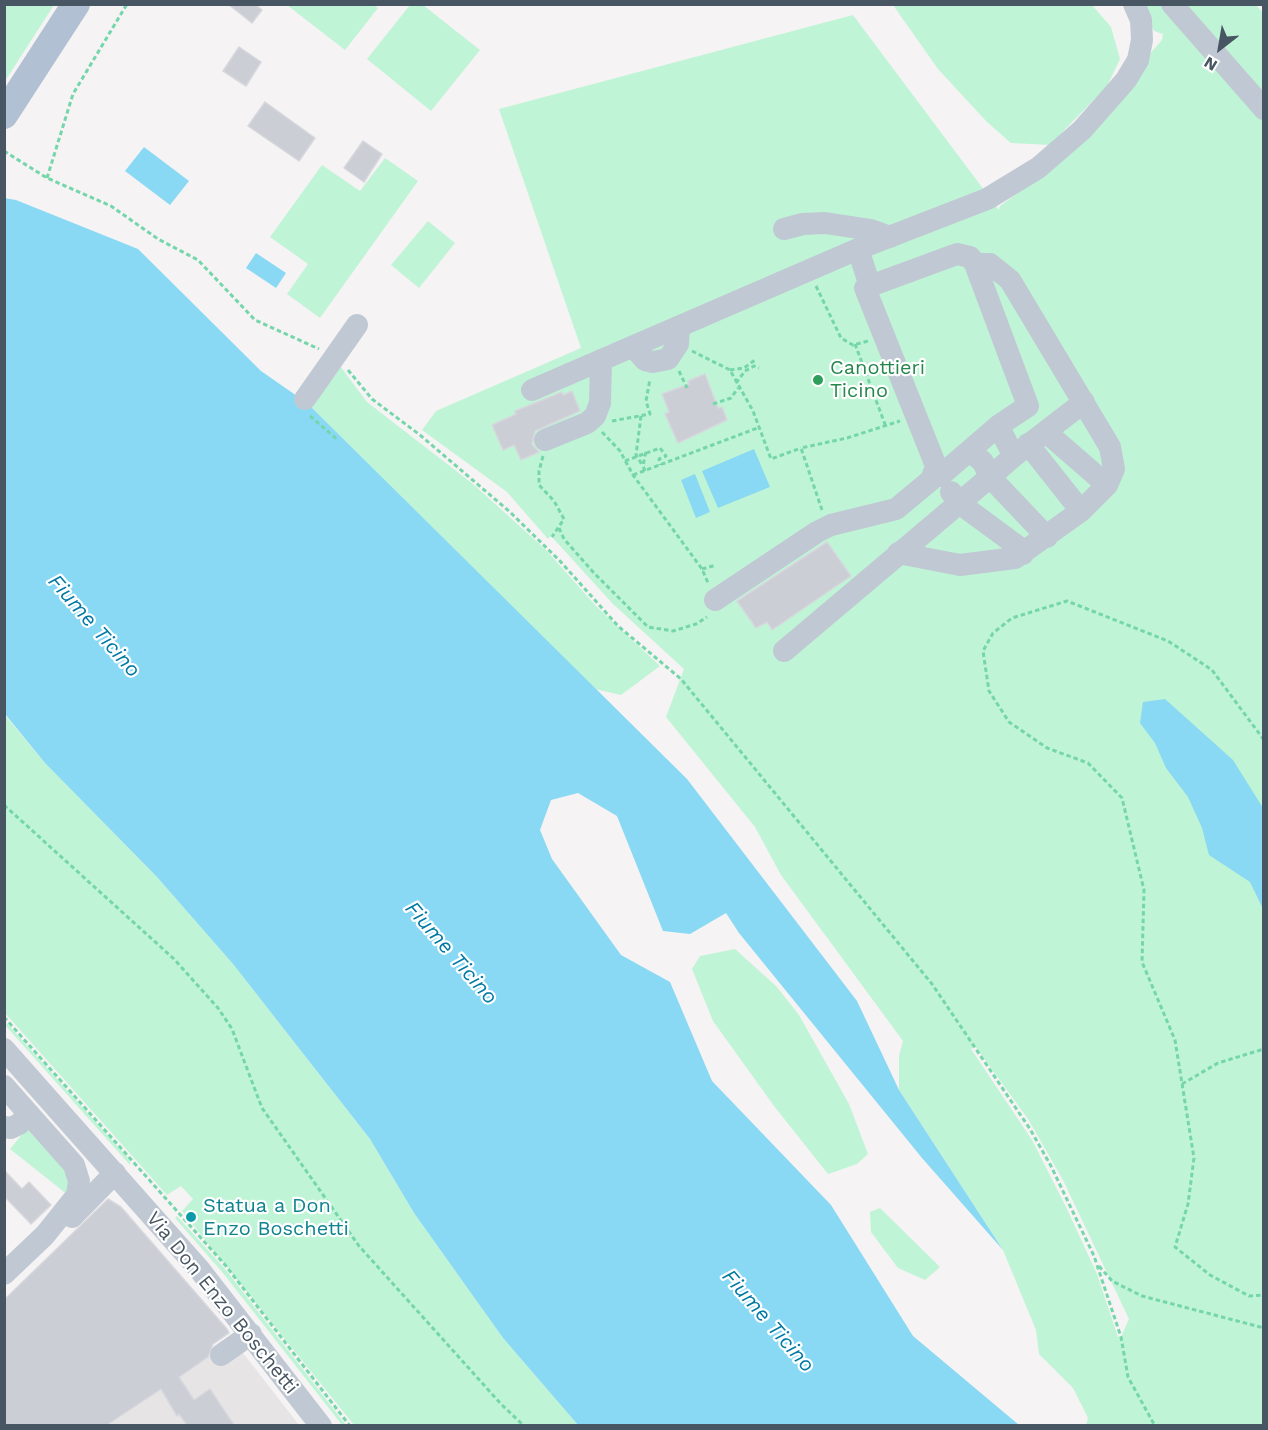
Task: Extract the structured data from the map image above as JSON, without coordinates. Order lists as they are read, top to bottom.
{
  "streets": {
    "street": ["Via Don Enzo Boschetti"]
  },
  "water": ["Fiume Ticino"],
  "places": ["Canottieri Ticino", "Statua a Don Enzo Boschetti"],
  "north": "bottom left"
}
